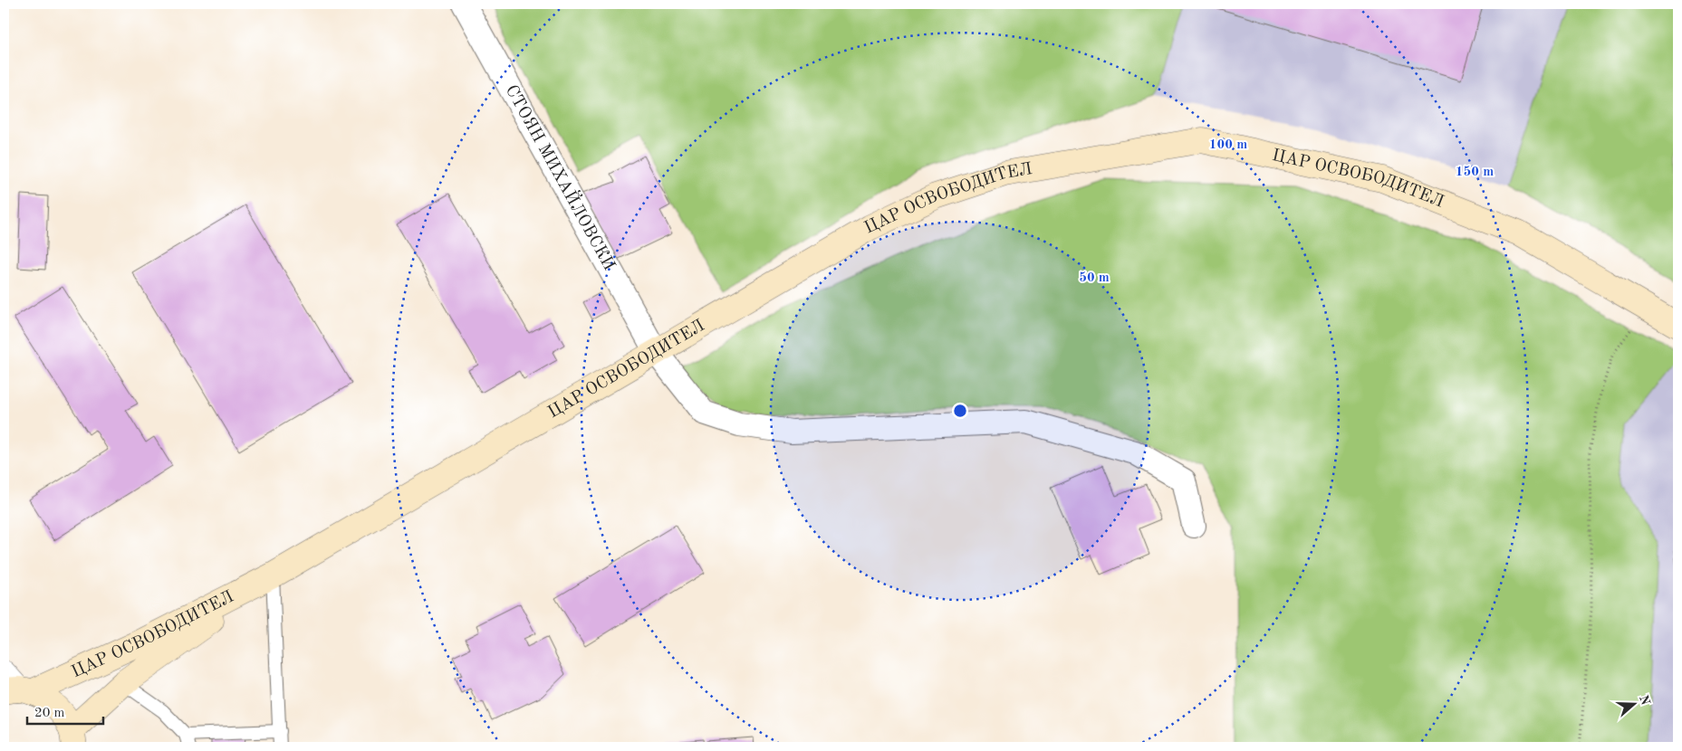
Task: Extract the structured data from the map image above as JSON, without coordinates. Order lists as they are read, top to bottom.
{
  "streets": {
    "main road": ["ЦАР ОСВОБОДИТЕЛ"],
    "street": ["СТОЯН МИХАЙЛОВСКИ"]
  },
  "crossings": [
    ["СТОЯН МИХАЙЛОВСКИ", "ЦАР ОСВОБОДИТЕЛ"]
  ],
  "scale_bar": "20 m",
  "north": "right",
  "rings": ["100 m", "150 m", "50 m"]
}
